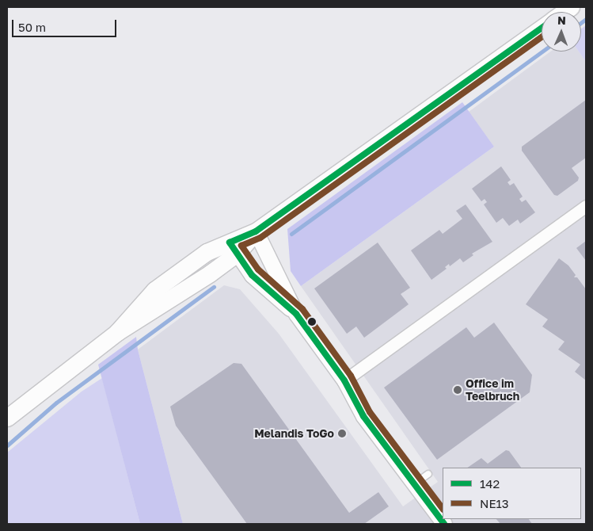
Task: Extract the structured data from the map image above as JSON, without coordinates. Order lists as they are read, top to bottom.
{
  "places": ["Office im Teelbruch", "Melandis ToGo"],
  "lines": ["transit line 142", "transit line NE13"],
  "legend": ["142", "NE13"],
  "scale_bar": "50 m",
  "north": "top"
}
